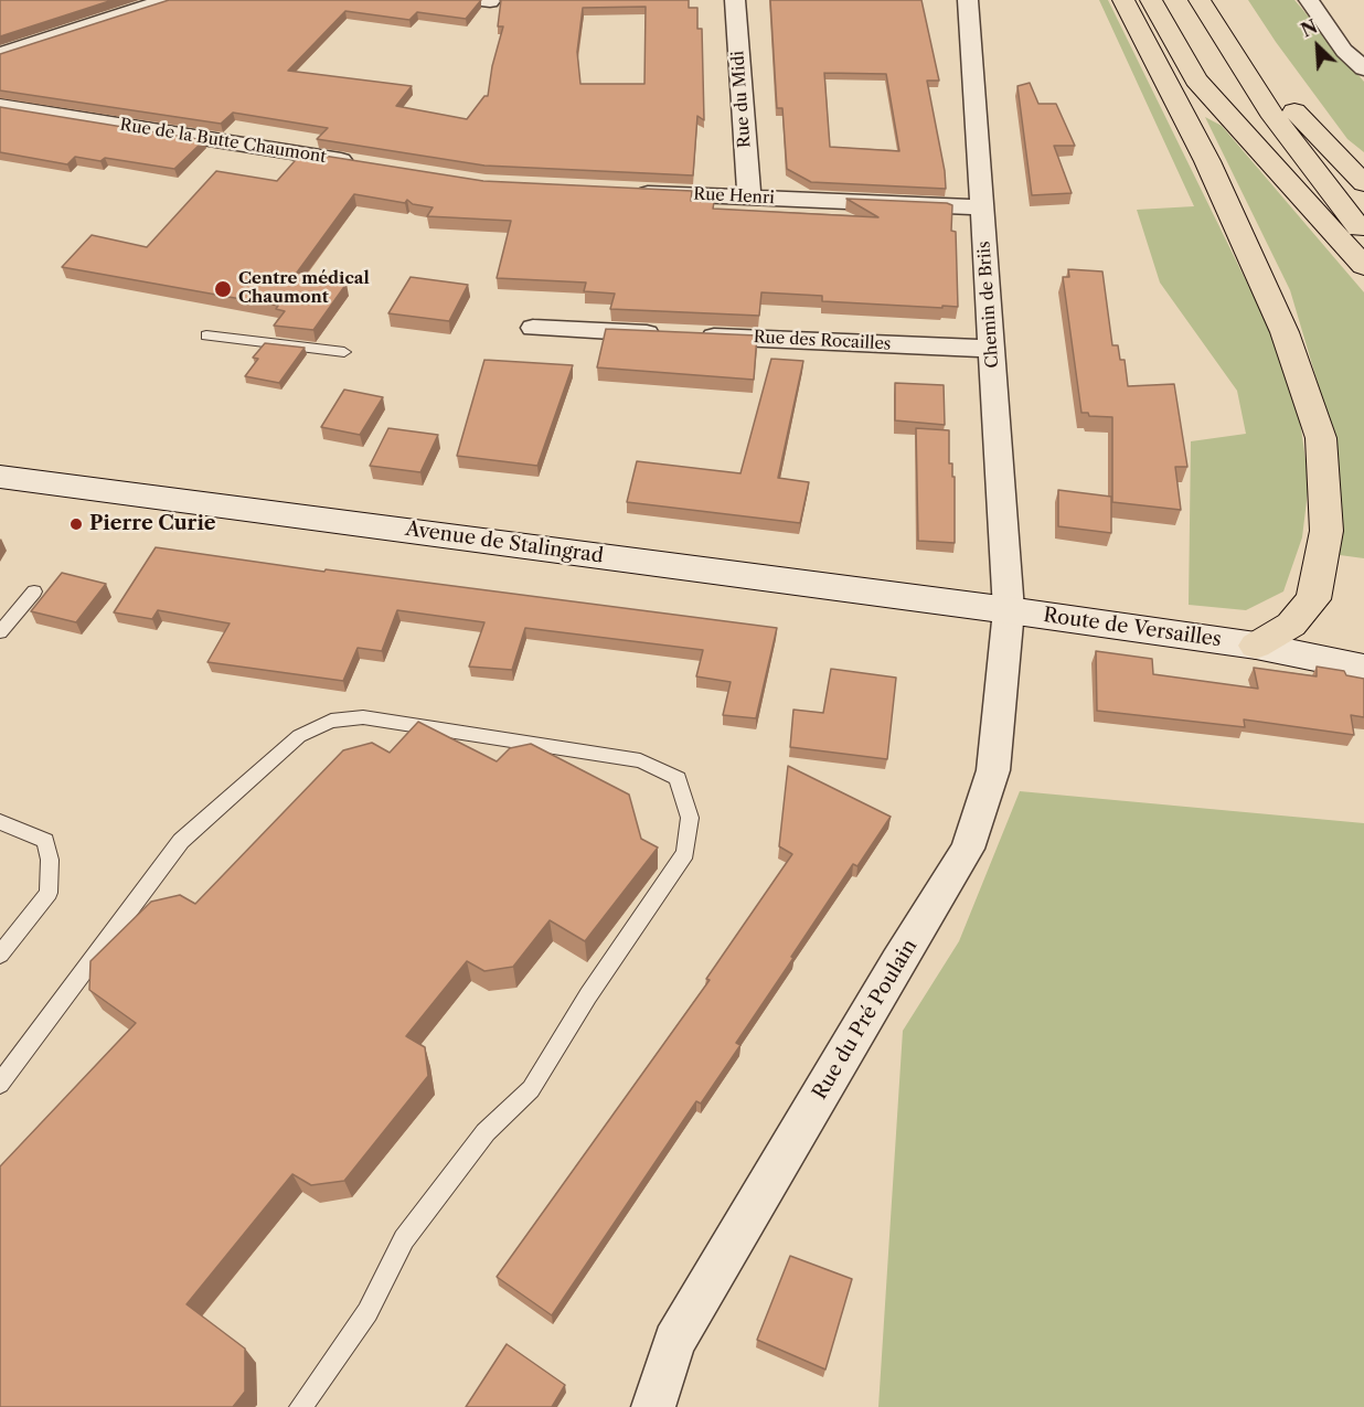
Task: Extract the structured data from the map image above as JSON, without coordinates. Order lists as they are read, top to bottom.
{
  "streets": {
    "main road": ["Avenue de Stalingrad", "Route de Versailles"],
    "street": [
      "Rue du Midi",
      "Rue de la Butte Chaumont",
      "Rue Henri",
      "Chemin de Briis",
      "Rue des Rocailles",
      "Rue du Pré Poulain"
    ]
  },
  "crossings": [
    ["Rue du Midi", "Rue Henri"],
    ["Rue Henri", "Chemin de Briis"],
    ["Chemin de Briis", "Rue des Rocailles"],
    ["Chemin de Briis", "Avenue de Stalingrad"],
    ["Chemin de Briis", "Route de Versailles"],
    ["Chemin de Briis", "Rue du Pré Poulain"],
    ["Avenue de Stalingrad", "Route de Versailles"],
    ["Avenue de Stalingrad", "Rue du Pré Poulain"],
    ["Route de Versailles", "Rue du Pré Poulain"]
  ],
  "places": ["Centre médical Chaumont", "Pierre Curie"],
  "north": "top left"
}
